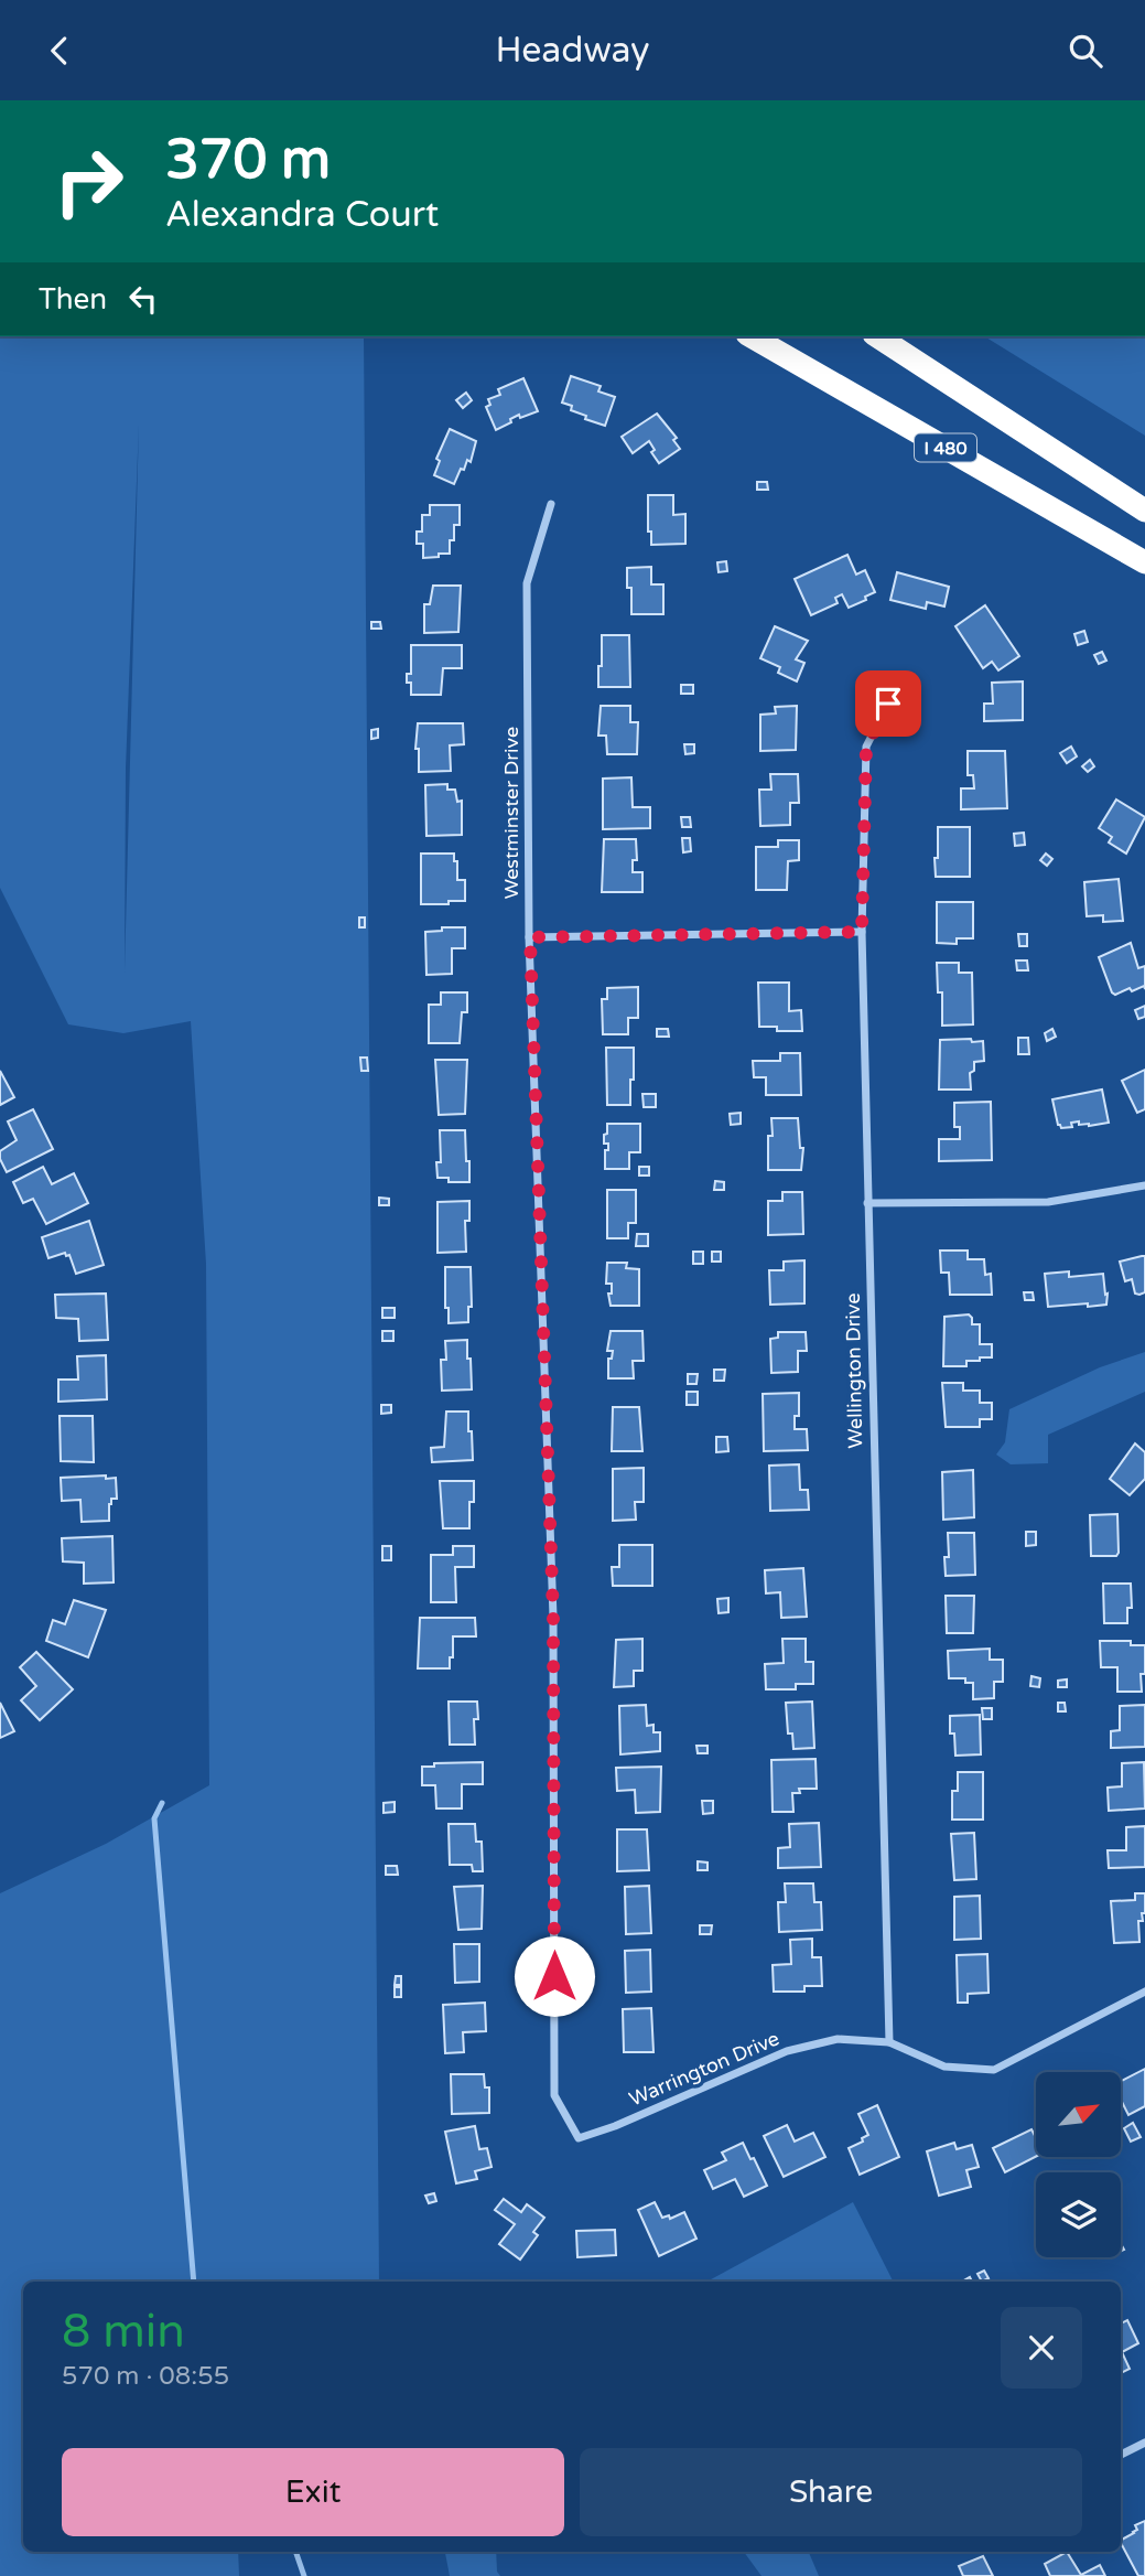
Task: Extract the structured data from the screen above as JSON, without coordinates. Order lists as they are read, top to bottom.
{
  "streets": {
    "highway": ["I 480"],
    "street": ["Westminster Drive", "Wellington Drive", "Warrington Drive"]
  },
  "crossings": [
    ["Westminster Drive", "Warrington Drive"],
    ["Wellington Drive", "Warrington Drive"]
  ],
  "north": "top right",
  "page": {
    "header": "Headway",
    "turn": ["370 m", "Alexandra Court"],
    "then": "Then",
    "heading": ["8 min", "570 m · 08:55"],
    "buttons": ["Exit", "Share"]
  }
}
